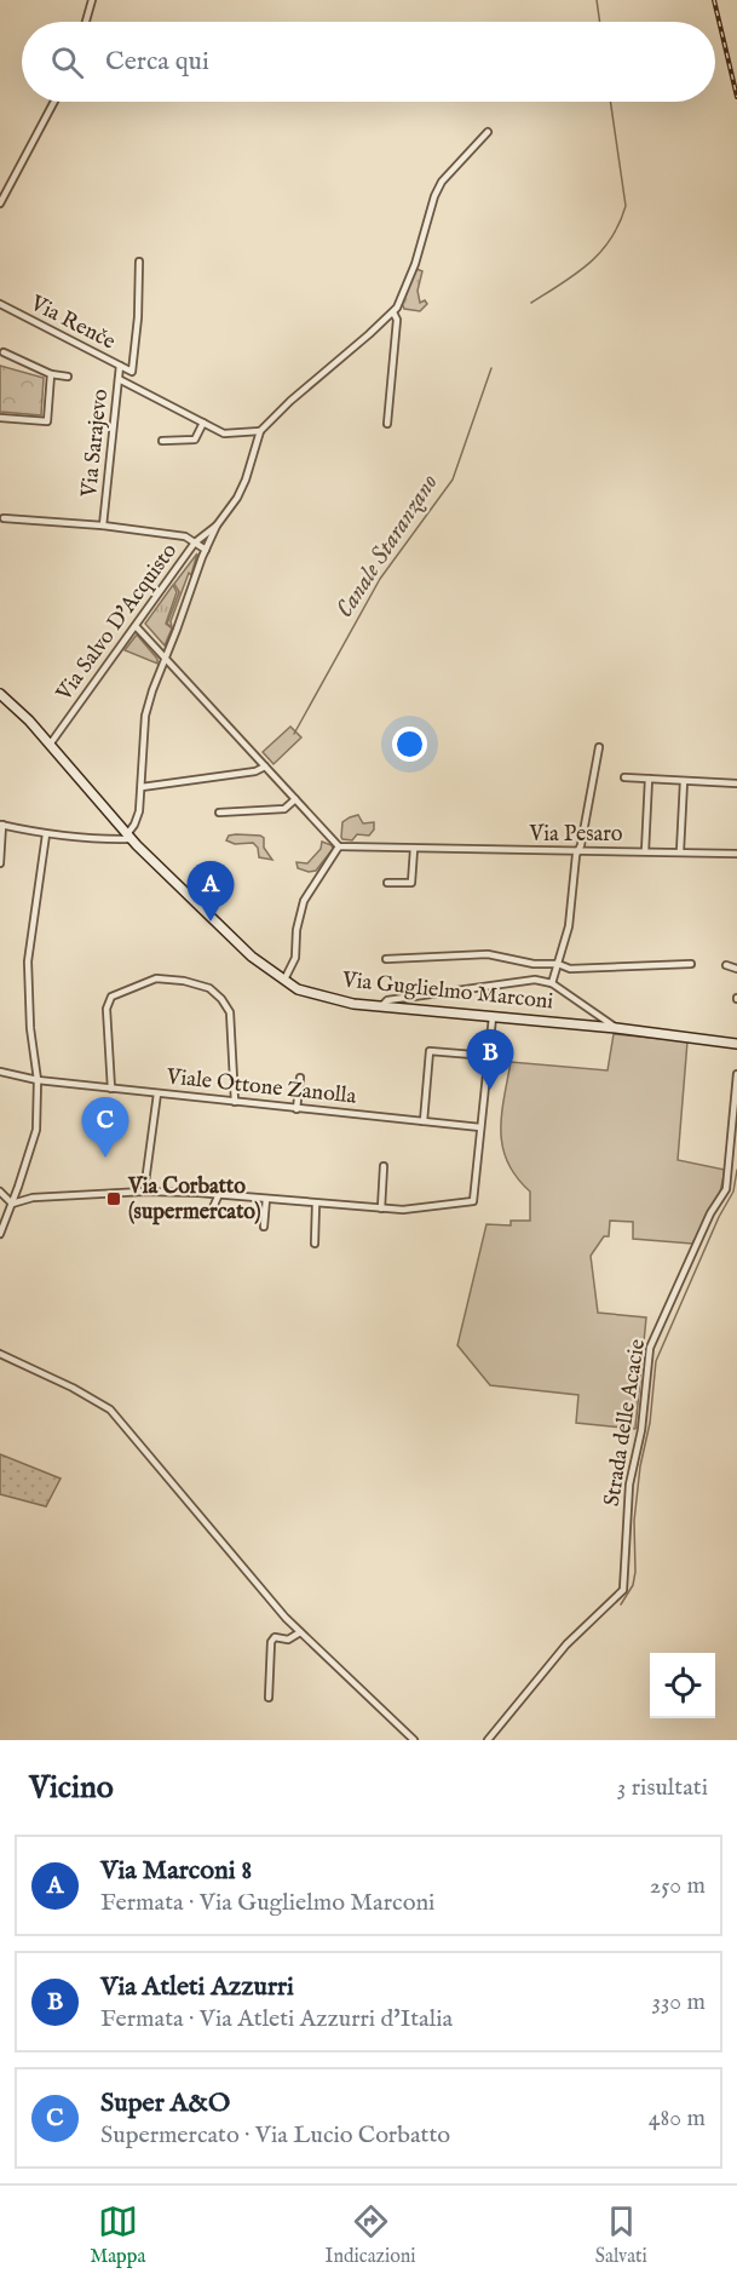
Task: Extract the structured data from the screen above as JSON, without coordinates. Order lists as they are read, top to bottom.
{
  "streets": {
    "street": [
      "Via Renče",
      "Via Sarajevo",
      "Via Salvo D'Acquisto",
      "Via Pesaro",
      "Via Guglielmo Marconi",
      "Viale Ottone Zanolla",
      "Strada delle Acacie"
    ]
  },
  "crossings": [
    ["Via Renče", "Via Sarajevo"],
    ["Via Salvo D'Acquisto", "Via Guglielmo Marconi"]
  ],
  "water": ["Canale Staranzano"],
  "places": {
    "transit": ["Via Corbatto (supermercato)"]
  },
  "page": {
    "search": "Cerca qui",
    "pins": ["A", "B", "C"],
    "heading": ["Vicino", "3 risultati"],
    "list": [
      {
        "mark": "A",
        "name": "Via Marconi 8",
        "note": "Fermata · Via Guglielmo Marconi",
        "value": "250 m"
      },
      {
        "mark": "B",
        "name": "Via Atleti Azzurri",
        "note": "Fermata · Via Atleti Azzurri d'Italia",
        "value": "330 m"
      },
      {
        "mark": "C",
        "name": "Super A&O",
        "note": "Supermercato · Via Lucio Corbatto",
        "value": "480 m"
      }
    ],
    "nav": ["Mappa", "Indicazioni", "Salvati"]
  }
}
